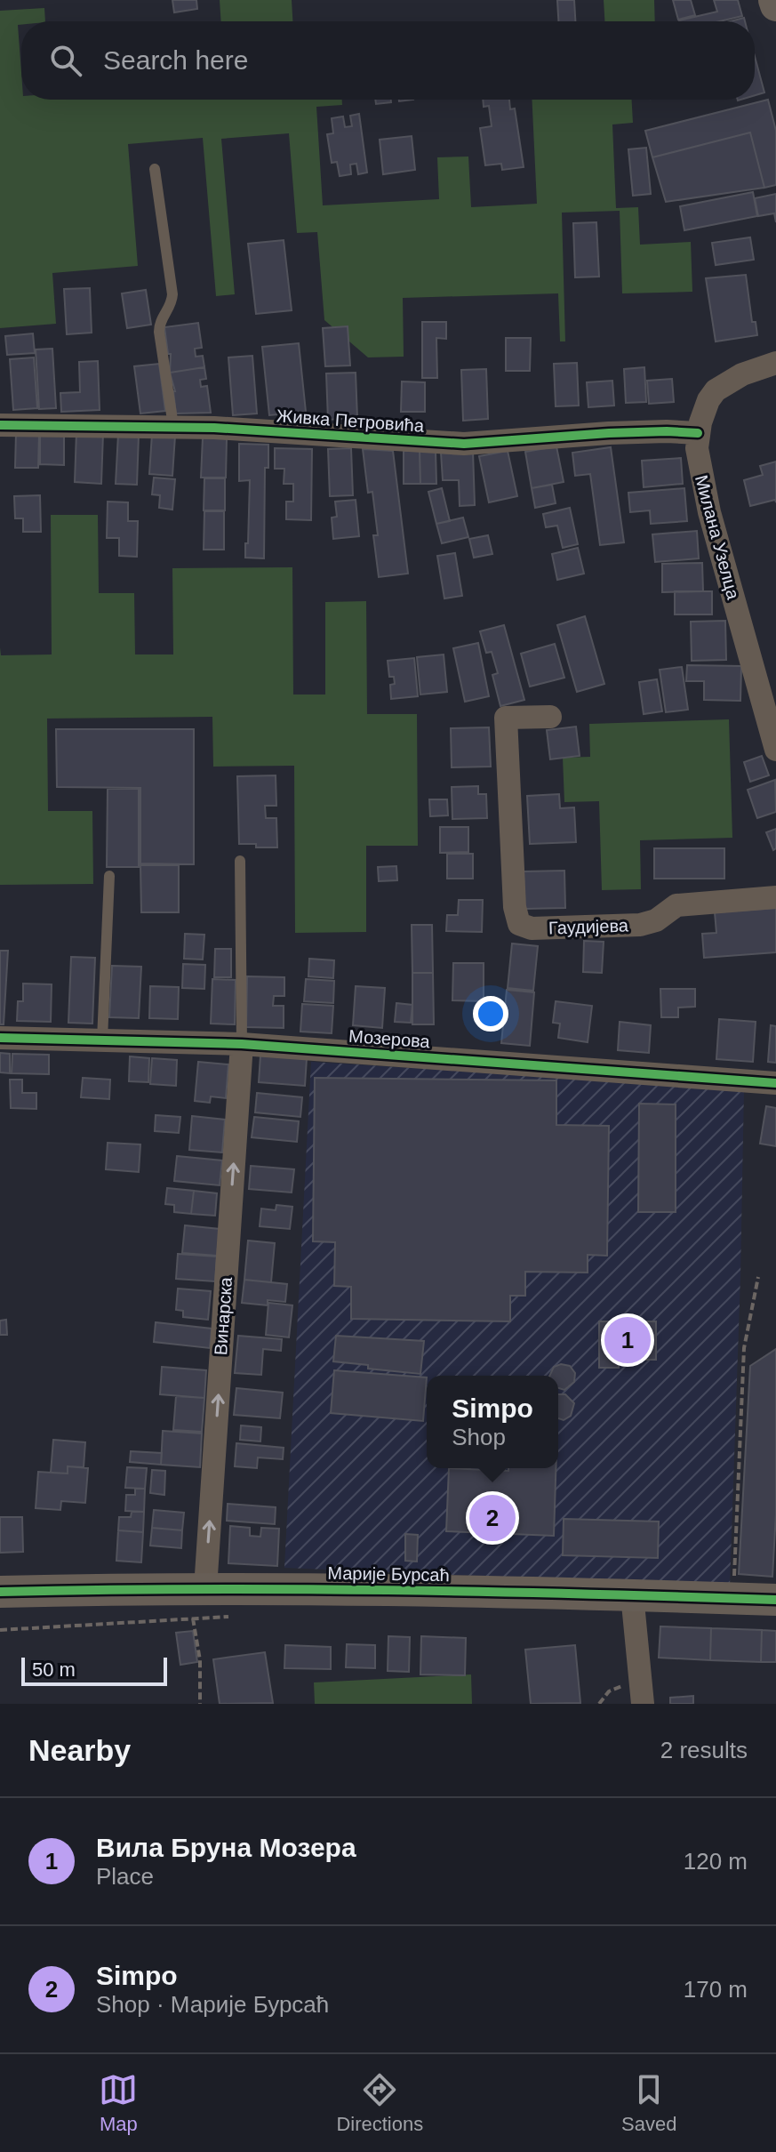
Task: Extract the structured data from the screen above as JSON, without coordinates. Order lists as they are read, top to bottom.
{
  "streets": {
    "street": [
      "Живка Петровића",
      "Милана Узелца",
      "Гаудијева",
      "Мозерова",
      "Винарска",
      "Марије Бурсаћ"
    ]
  },
  "crossings": [
    ["Живка Петровића", "Милана Узелца"],
    ["Мозерова", "Винарска"],
    ["Винарска", "Марије Бурсаћ"]
  ],
  "one_way": ["Винарска"],
  "scale_bar": "50 m",
  "page": {
    "search": "Search here",
    "pins": ["1", "2"],
    "popup": ["Simpo", "Shop"],
    "scale": "50 m",
    "heading": ["Nearby", "2 results"],
    "list": [
      {
        "mark": "1",
        "name": "Вила Бруна Мозера",
        "note": "Place",
        "value": "120 m"
      },
      {
        "mark": "2",
        "name": "Simpo",
        "note": "Shop · Марије Бурсаћ",
        "value": "170 m"
      }
    ],
    "nav": ["Map", "Directions", "Saved"]
  }
}
